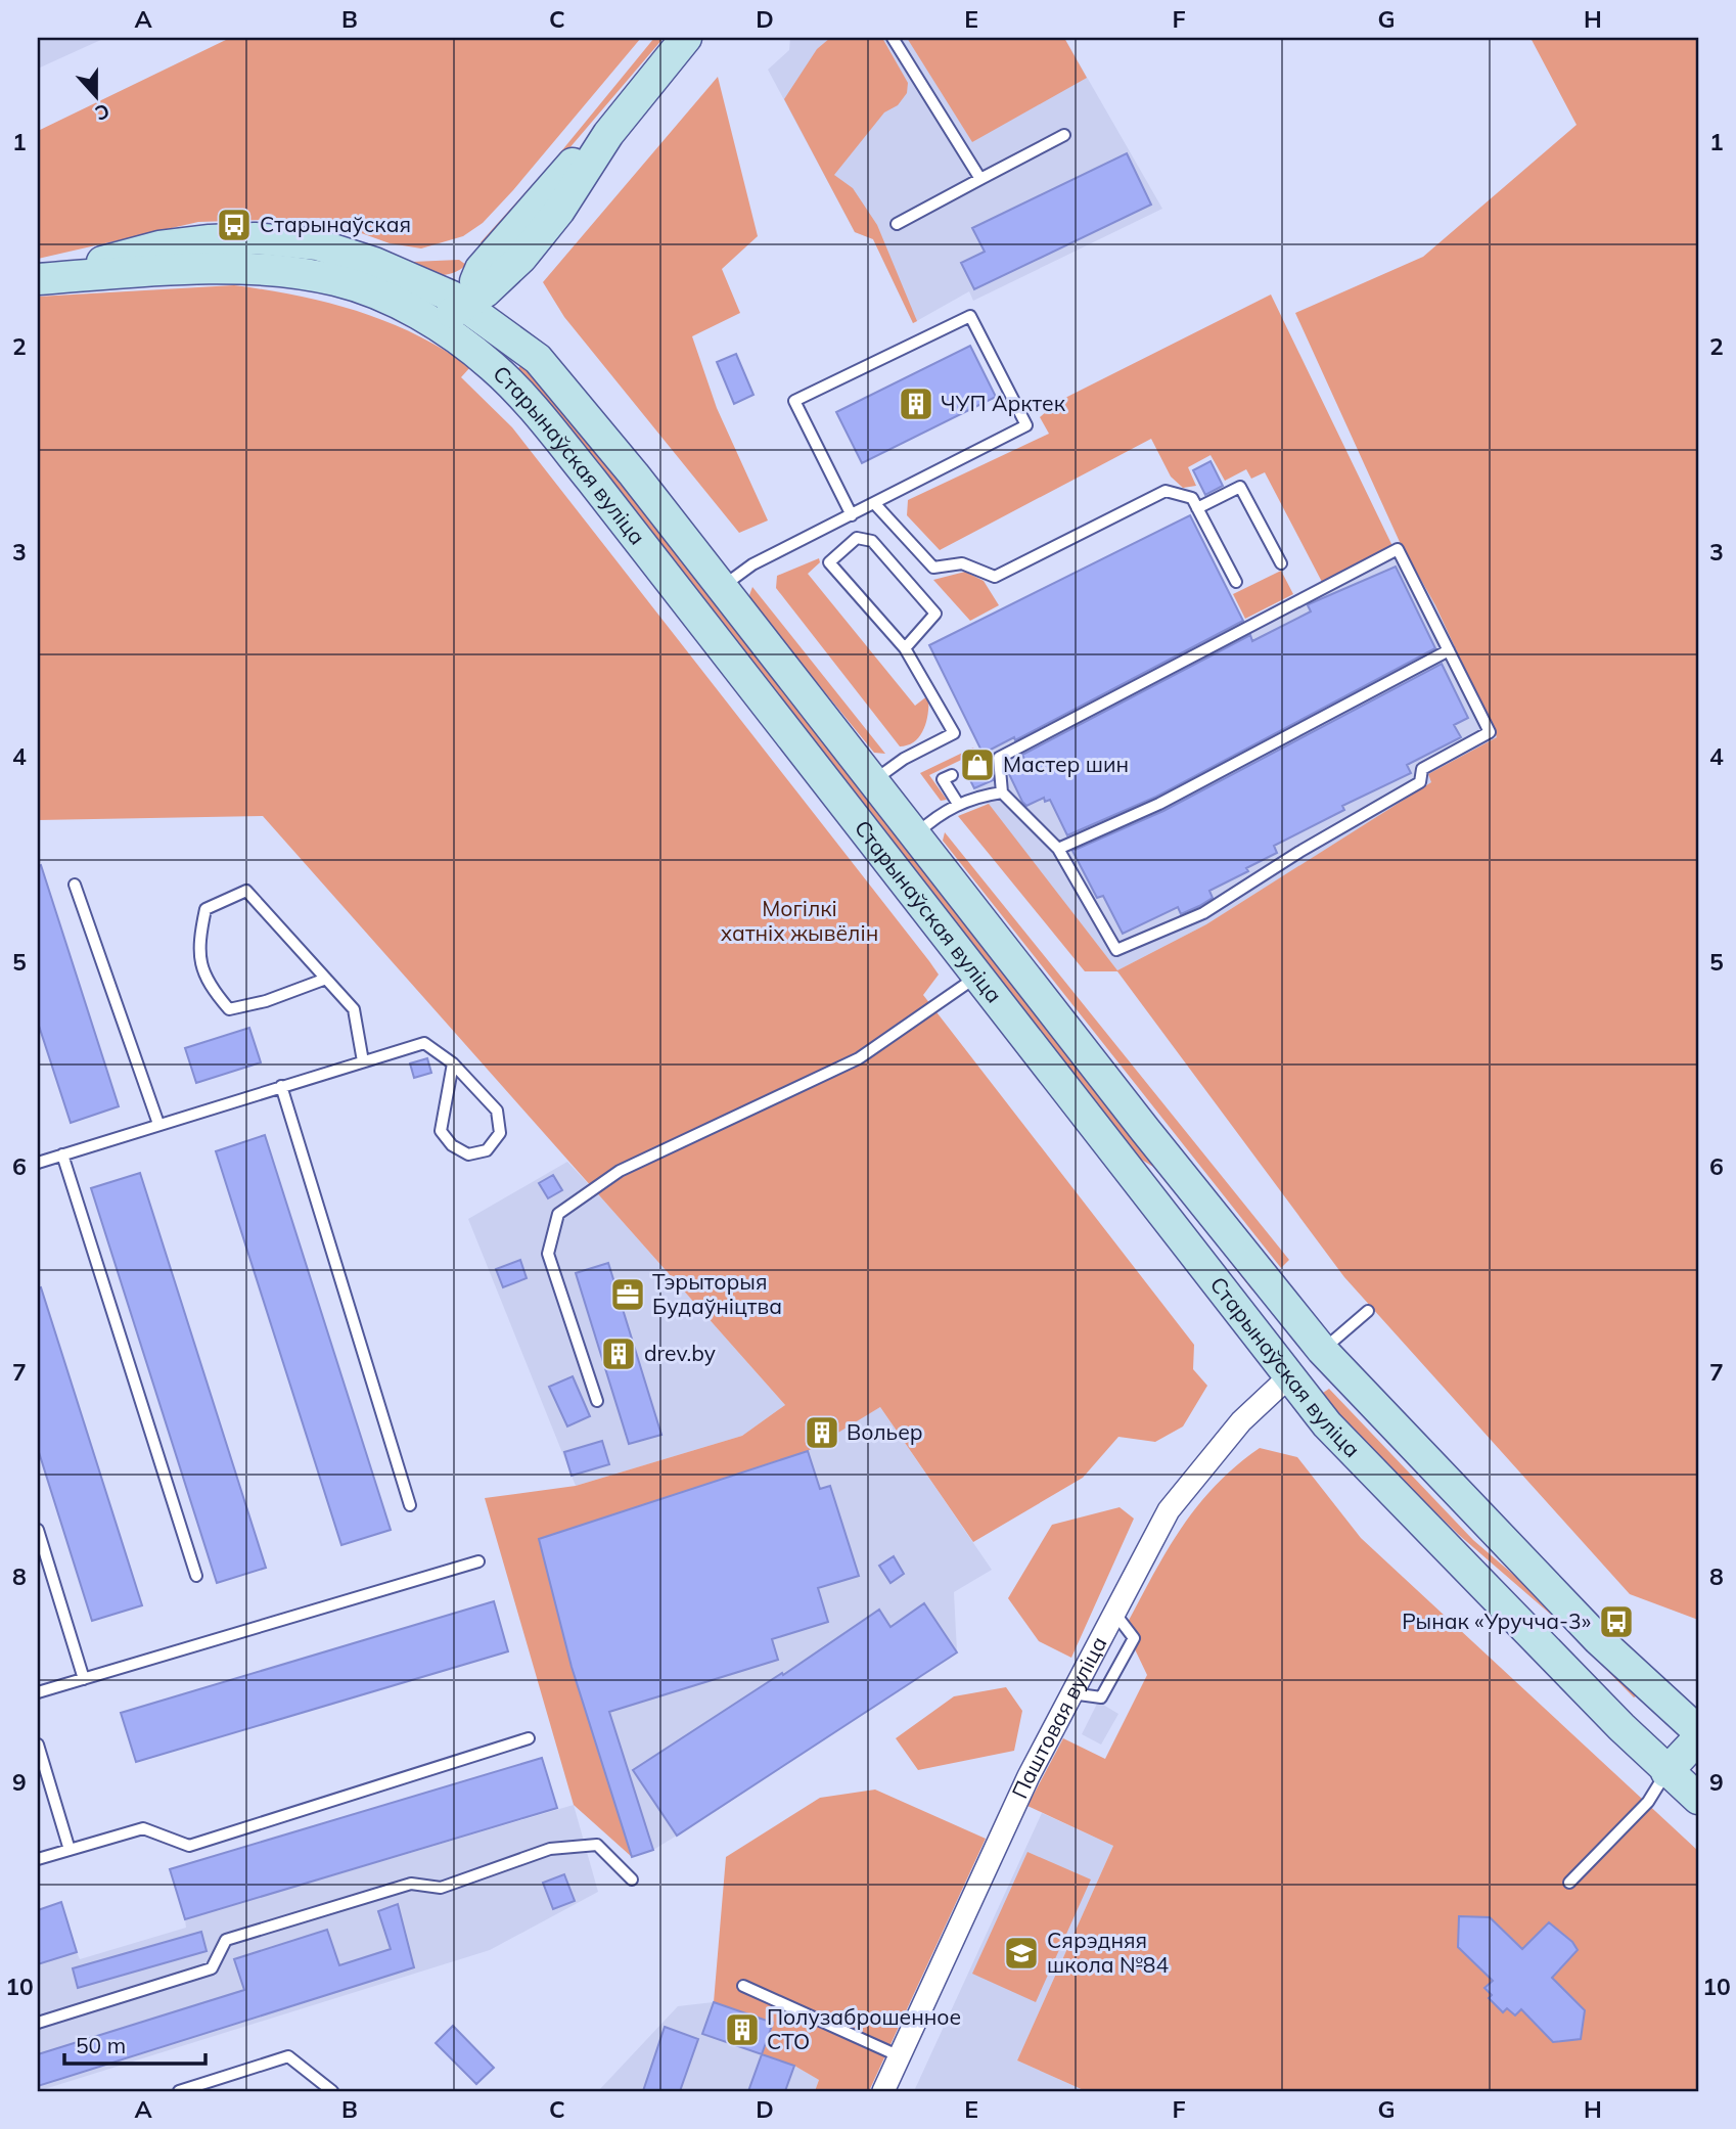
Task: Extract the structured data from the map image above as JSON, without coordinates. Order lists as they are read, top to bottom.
{
  "streets": {
    "main road": ["Старынаўская вуліца"],
    "street": ["Паштовая вуліца"]
  },
  "crossings": [
    ["Старынаўская вуліца", "Паштовая вуліца"]
  ],
  "parks": ["Могілкі хатніх жывёлін"],
  "places": {
    "bus stop": ["Старынаўская", "Рынак «Уручча-3»"],
    "building": [
      "ЧУП Арктек",
      "drev.by",
      "Вольер",
      "Полузаброшенное СТО"
    ],
    "shop": ["Мастер шин"],
    "office": ["Тэрыторыя Будаўніцтва"],
    "school or university": ["Сярэдняя школа №84"]
  },
  "scale_bar": "50 m",
  "north": "bottom",
  "grid": {
    "columns": [
      "A",
      "B",
      "C",
      "D",
      "E",
      "F",
      "G",
      "H"
    ],
    "rows": [
      "1",
      "2",
      "3",
      "4",
      "5",
      "6",
      "7",
      "8",
      "9",
      "10"
    ]
  }
}
